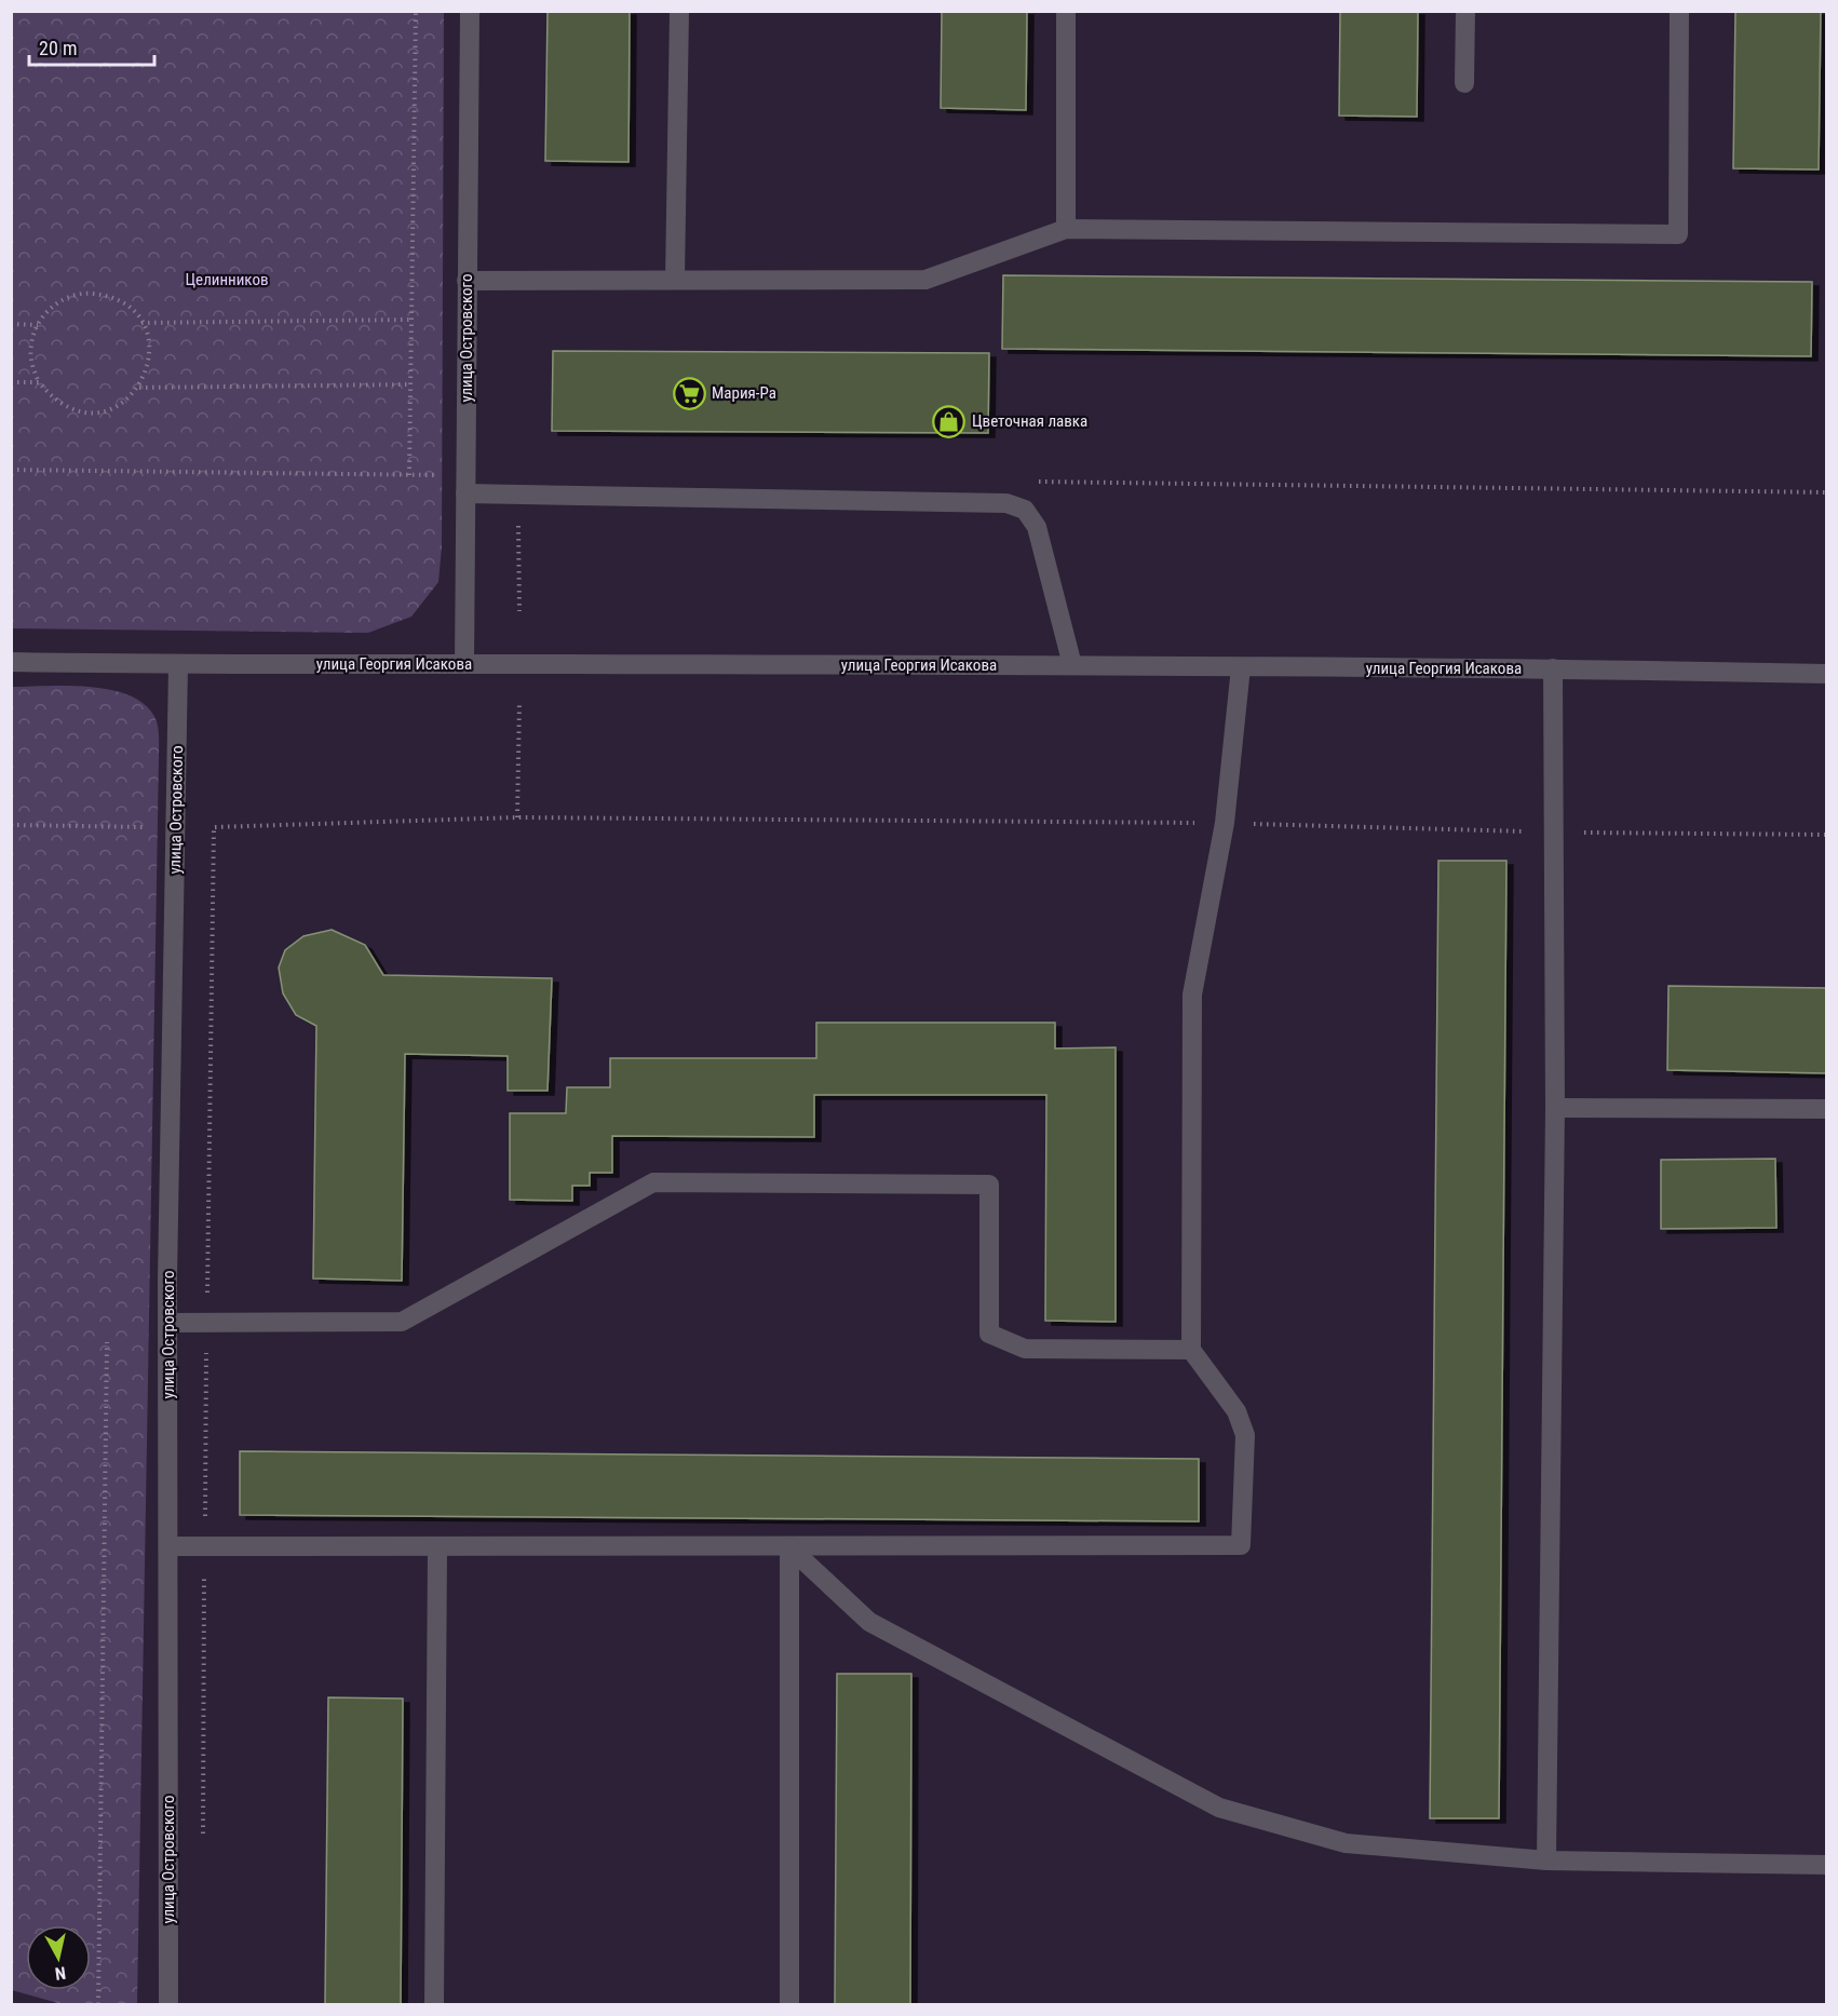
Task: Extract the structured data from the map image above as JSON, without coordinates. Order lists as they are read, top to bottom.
{
  "streets": {
    "street": ["улица Островского", "улица Георгия Исакова"]
  },
  "crossings": [
    ["улица Островского", "улица Георгия Исакова"]
  ],
  "parks": ["Целинников"],
  "places": {
    "supermarket": ["Мария-Ра"],
    "shop": ["Цветочная лавка"]
  },
  "scale_bar": "20 m",
  "north": "bottom"
}
